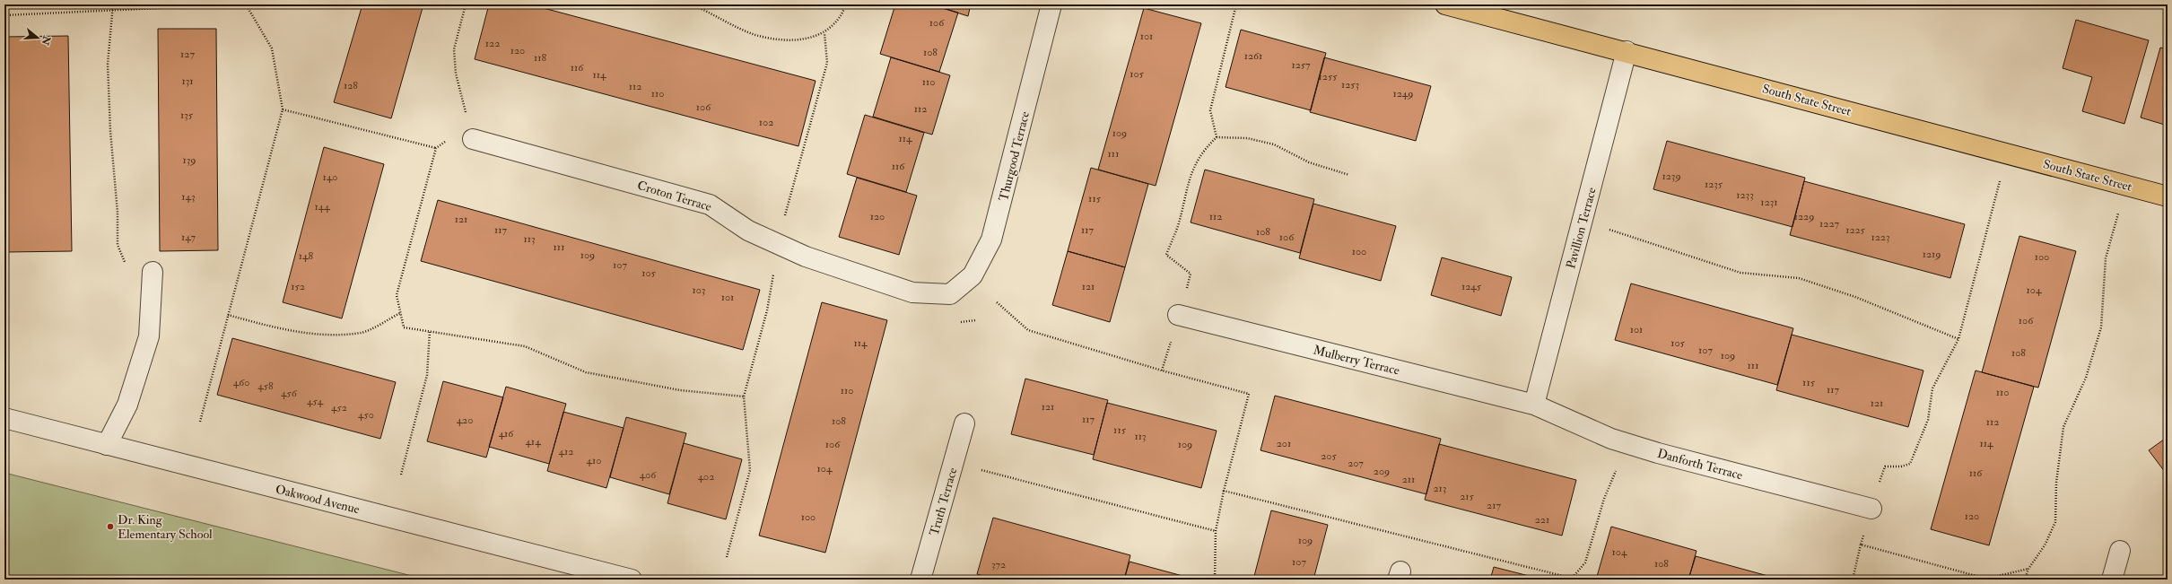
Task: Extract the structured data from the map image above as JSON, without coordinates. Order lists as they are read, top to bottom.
{
  "streets": {
    "main road": ["South State Street"],
    "street": [
      "Thurgood Terrace",
      "Croton Terrace",
      "Pavillion Terrace",
      "Mulberry Terrace",
      "Danforth Terrace",
      "Oakwood Avenue",
      "Truth Terrace"
    ]
  },
  "crossings": [
    ["South State Street", "Pavillion Terrace"],
    ["Thurgood Terrace", "Croton Terrace"],
    ["Pavillion Terrace", "Mulberry Terrace"],
    ["Pavillion Terrace", "Danforth Terrace"],
    ["Mulberry Terrace", "Danforth Terrace"]
  ],
  "places": ["Dr. King Elementary School"],
  "house_numbers": [
    "106",
    "101",
    "122",
    "120",
    "108",
    "127",
    "1261",
    "118",
    "1257",
    "116",
    "105",
    "114",
    "1255",
    "131",
    "110",
    "1253",
    "128",
    "112",
    "110",
    "1249",
    "106",
    "112",
    "135",
    "102",
    "109",
    "114",
    "111",
    "139",
    "116",
    "1239",
    "140",
    "1235",
    "1233",
    "143",
    "115",
    "1231",
    "144",
    "120",
    "112",
    "1229",
    "121",
    "1227",
    "117",
    "117",
    "1225",
    "108",
    "147",
    "106",
    "1223",
    "113",
    "111",
    "100",
    "1219",
    "109",
    "148",
    "100",
    "107",
    "105",
    "152",
    "121",
    "1245",
    "103",
    "104",
    "101",
    "106",
    "101",
    "114",
    "105",
    "107",
    "108",
    "109",
    "111",
    "460",
    "115",
    "458",
    "117",
    "110",
    "110",
    "456",
    "454",
    "121",
    "121",
    "452",
    "450",
    "117",
    "420",
    "108",
    "112",
    "115",
    "416",
    "113",
    "414",
    "201",
    "114",
    "106",
    "109",
    "412",
    "205",
    "410",
    "207",
    "104",
    "209",
    "116",
    "406",
    "402",
    "211",
    "213",
    "215",
    "217",
    "120",
    "100",
    "221",
    "109",
    "104",
    "107",
    "108",
    "372"
  ],
  "north": "right"
}
